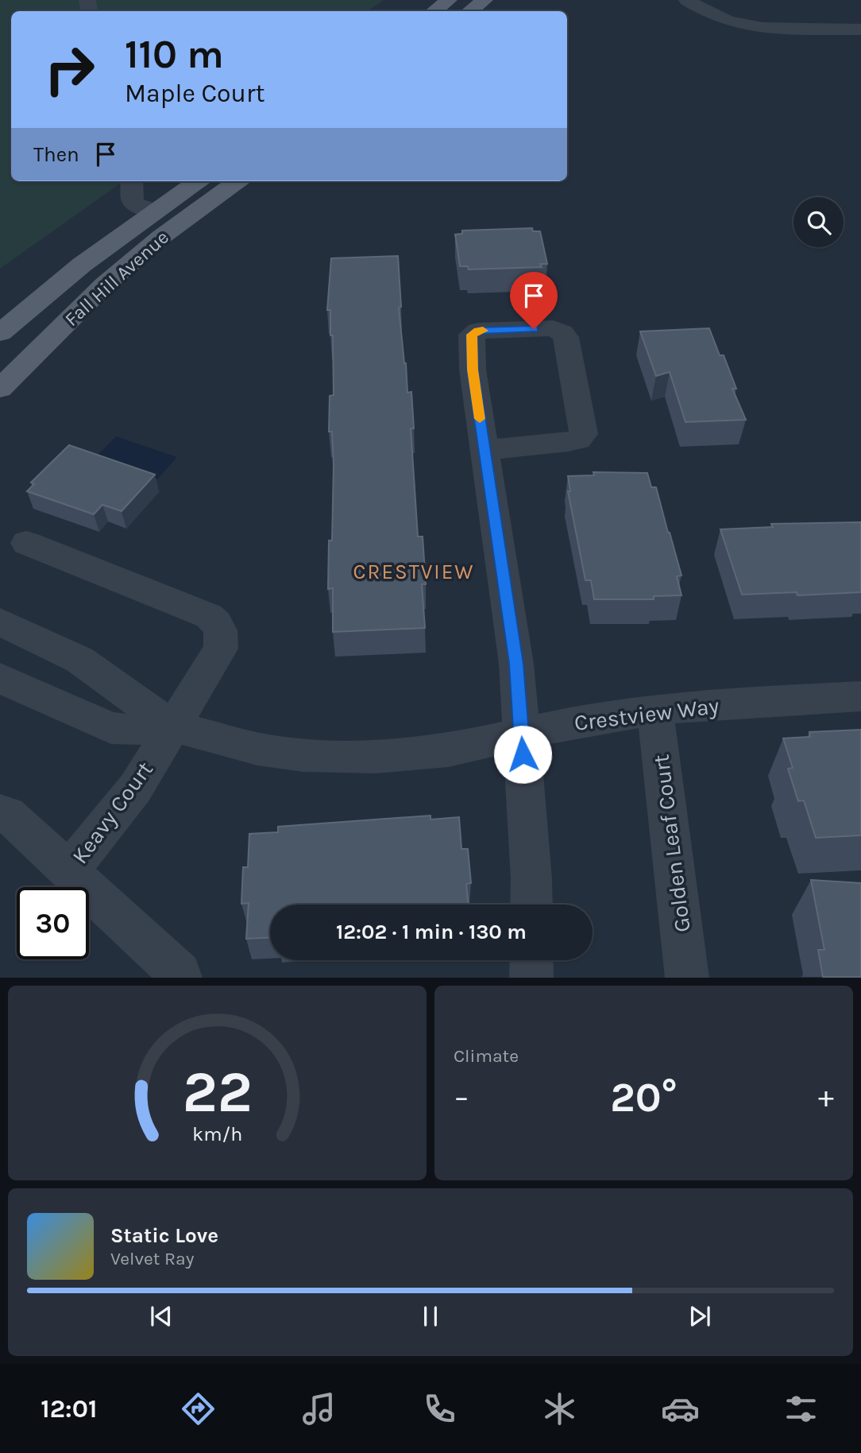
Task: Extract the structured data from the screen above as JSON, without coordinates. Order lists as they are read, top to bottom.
{
  "streets": {
    "main road": ["Fall Hill Avenue"],
    "street": ["Crestview Way", "Keavy Court", "Golden Leaf Court"]
  },
  "crossings": [
    ["Crestview Way", "Keavy Court"],
    ["Crestview Way", "Golden Leaf Court"]
  ],
  "districts": ["CRESTVIEW"],
  "page": {
    "turn": ["110 m", "Maple Court"],
    "then": "Then",
    "limit": "30",
    "trip": "12:02 · 1 min · 130 m",
    "tile": "Climate",
    "heat": ["−", "20°", "+"],
    "song": ["Static Love", "Velvet Ray"],
    "tabs": "12:01",
    "gauge": ["22", "km/h"]
  }
}
